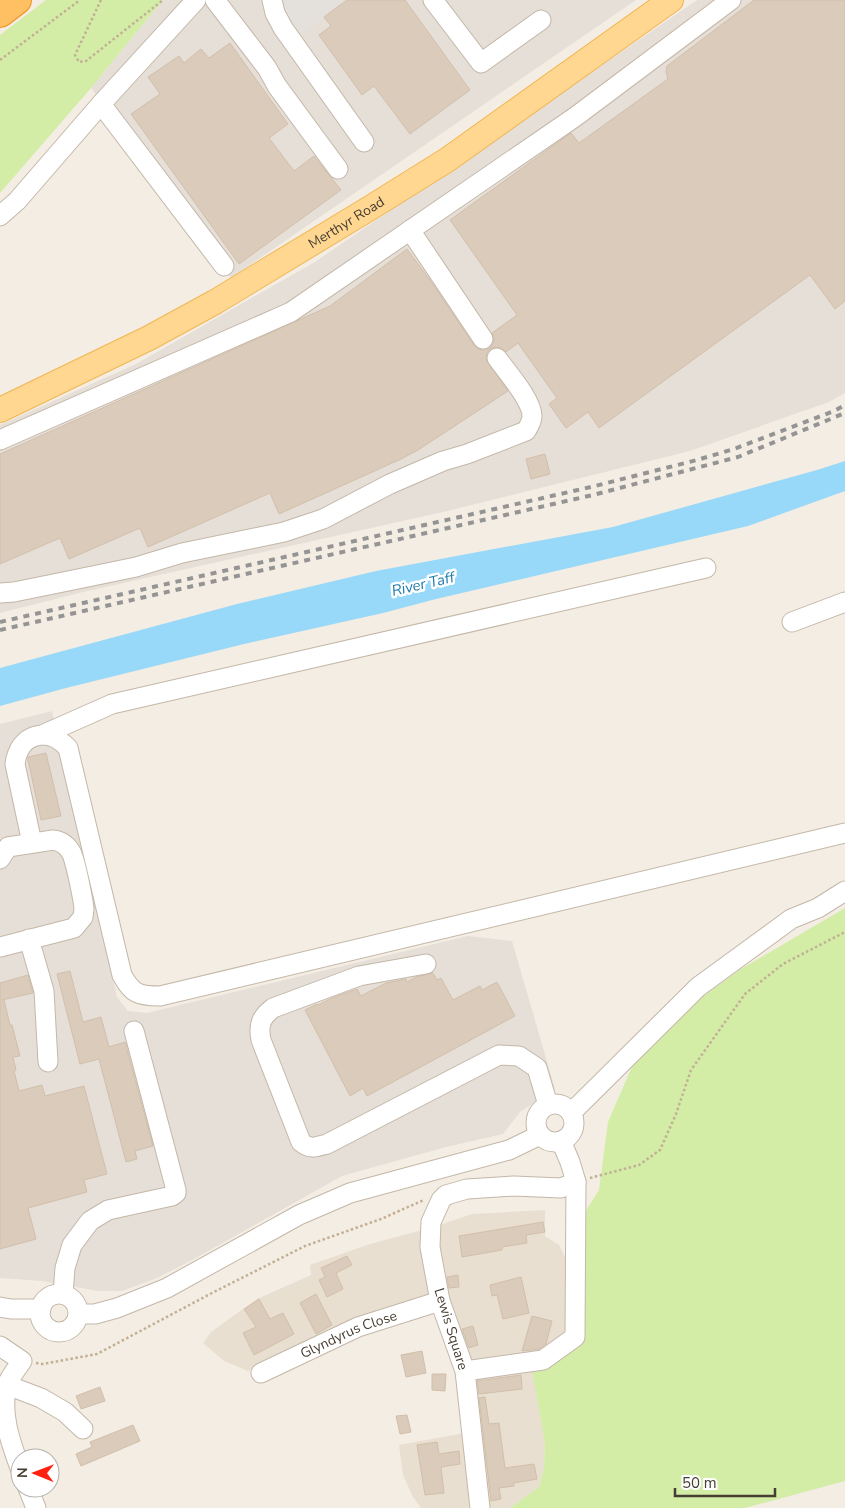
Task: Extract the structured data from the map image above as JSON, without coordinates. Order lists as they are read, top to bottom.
{
  "streets": {
    "main road": ["Merthyr Road"],
    "street": ["Lewis Square", "Glyndyrus Close"]
  },
  "crossings": [
    ["Lewis Square", "Glyndyrus Close"]
  ],
  "water": ["River Taff"],
  "scale_bar": "50 m",
  "north": "left"
}
